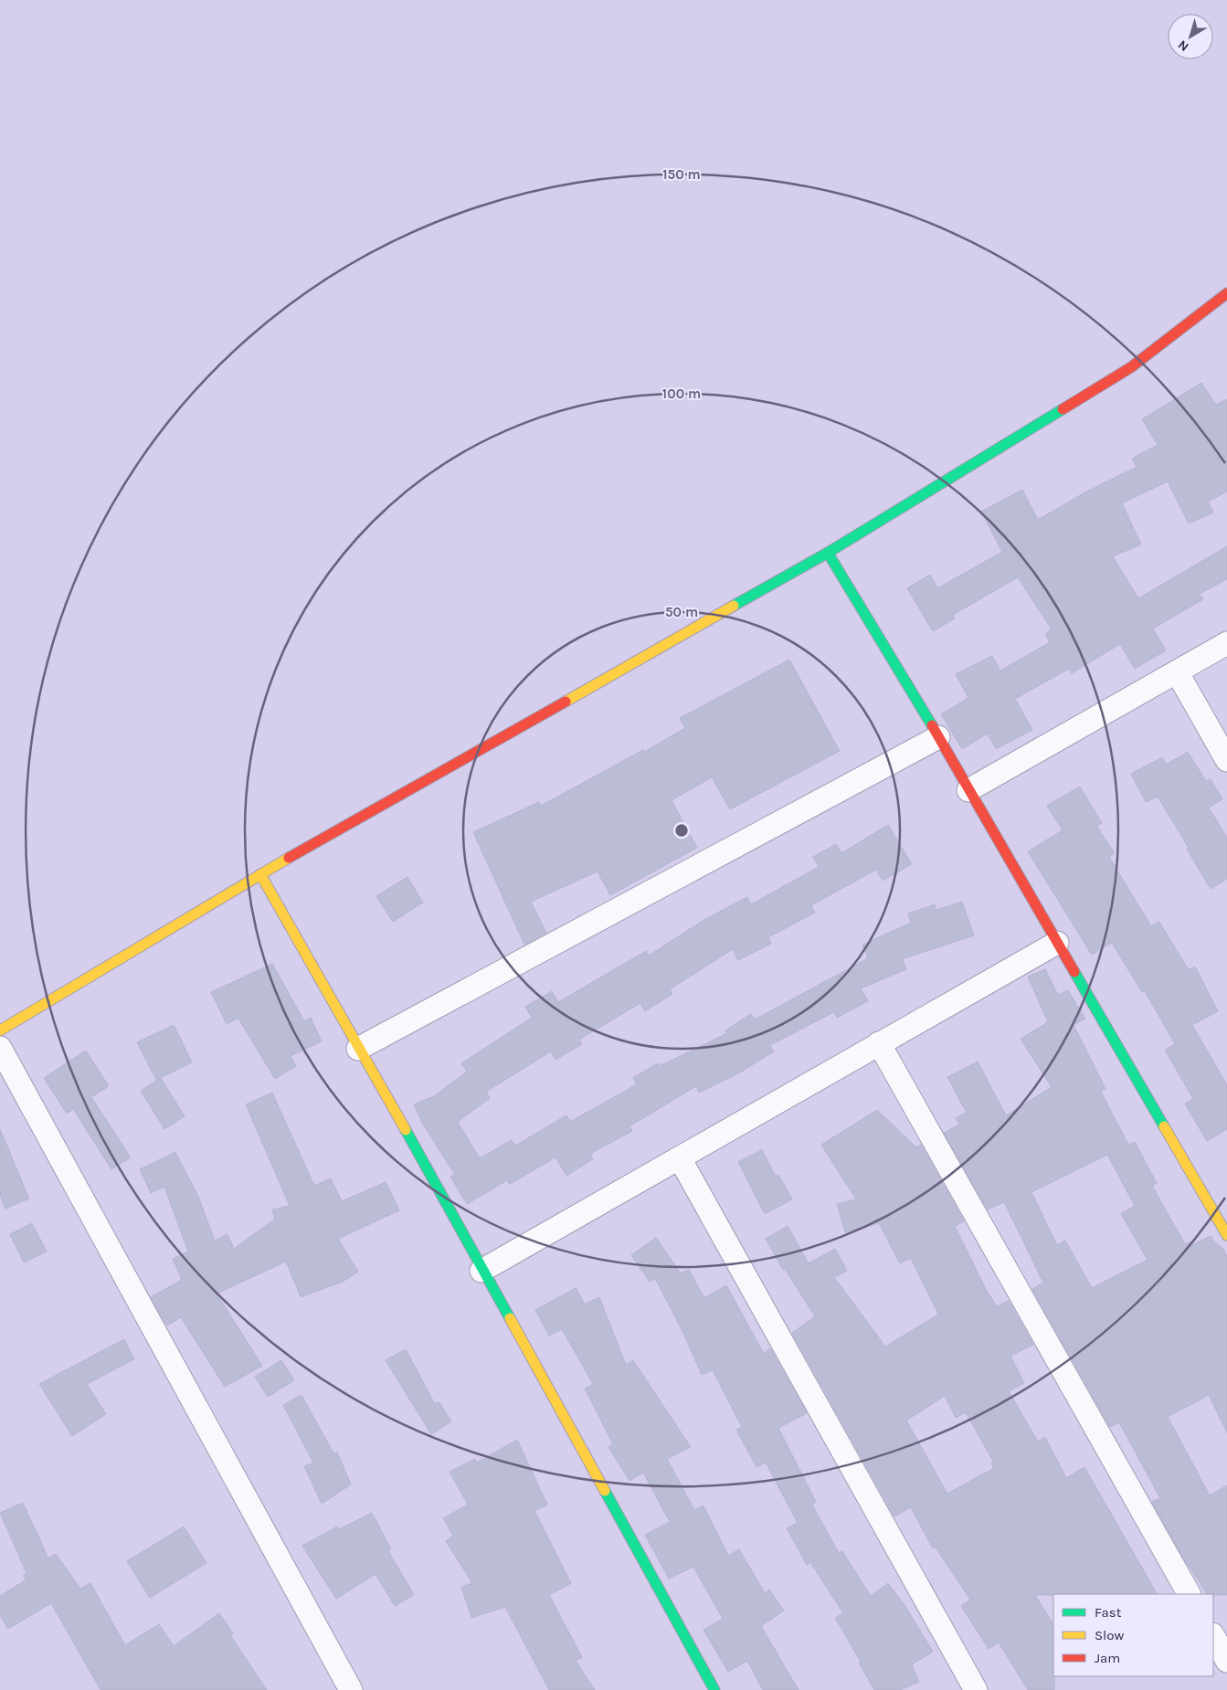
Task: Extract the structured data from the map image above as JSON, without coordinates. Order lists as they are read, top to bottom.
{
  "legend": ["Fast", "Slow", "Jam"],
  "north": "bottom left",
  "rings": ["150 m", "100 m", "50 m"]
}
